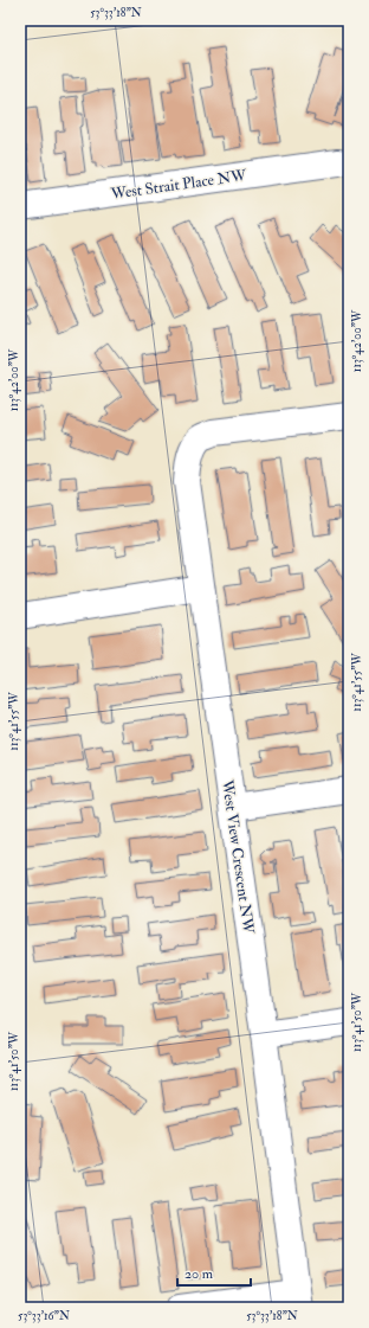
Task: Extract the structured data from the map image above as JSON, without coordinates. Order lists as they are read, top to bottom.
{
  "streets": {
    "street": ["West Strait Place NW", "West View Crescent NW"]
  },
  "scale_bar": "20 m",
  "coordinates": [
    "53°33'18\"N",
    "113°42'00\"W",
    "113°41'55\"W",
    "113°41'50\"W",
    "53°33'16\"N"
  ]
}
